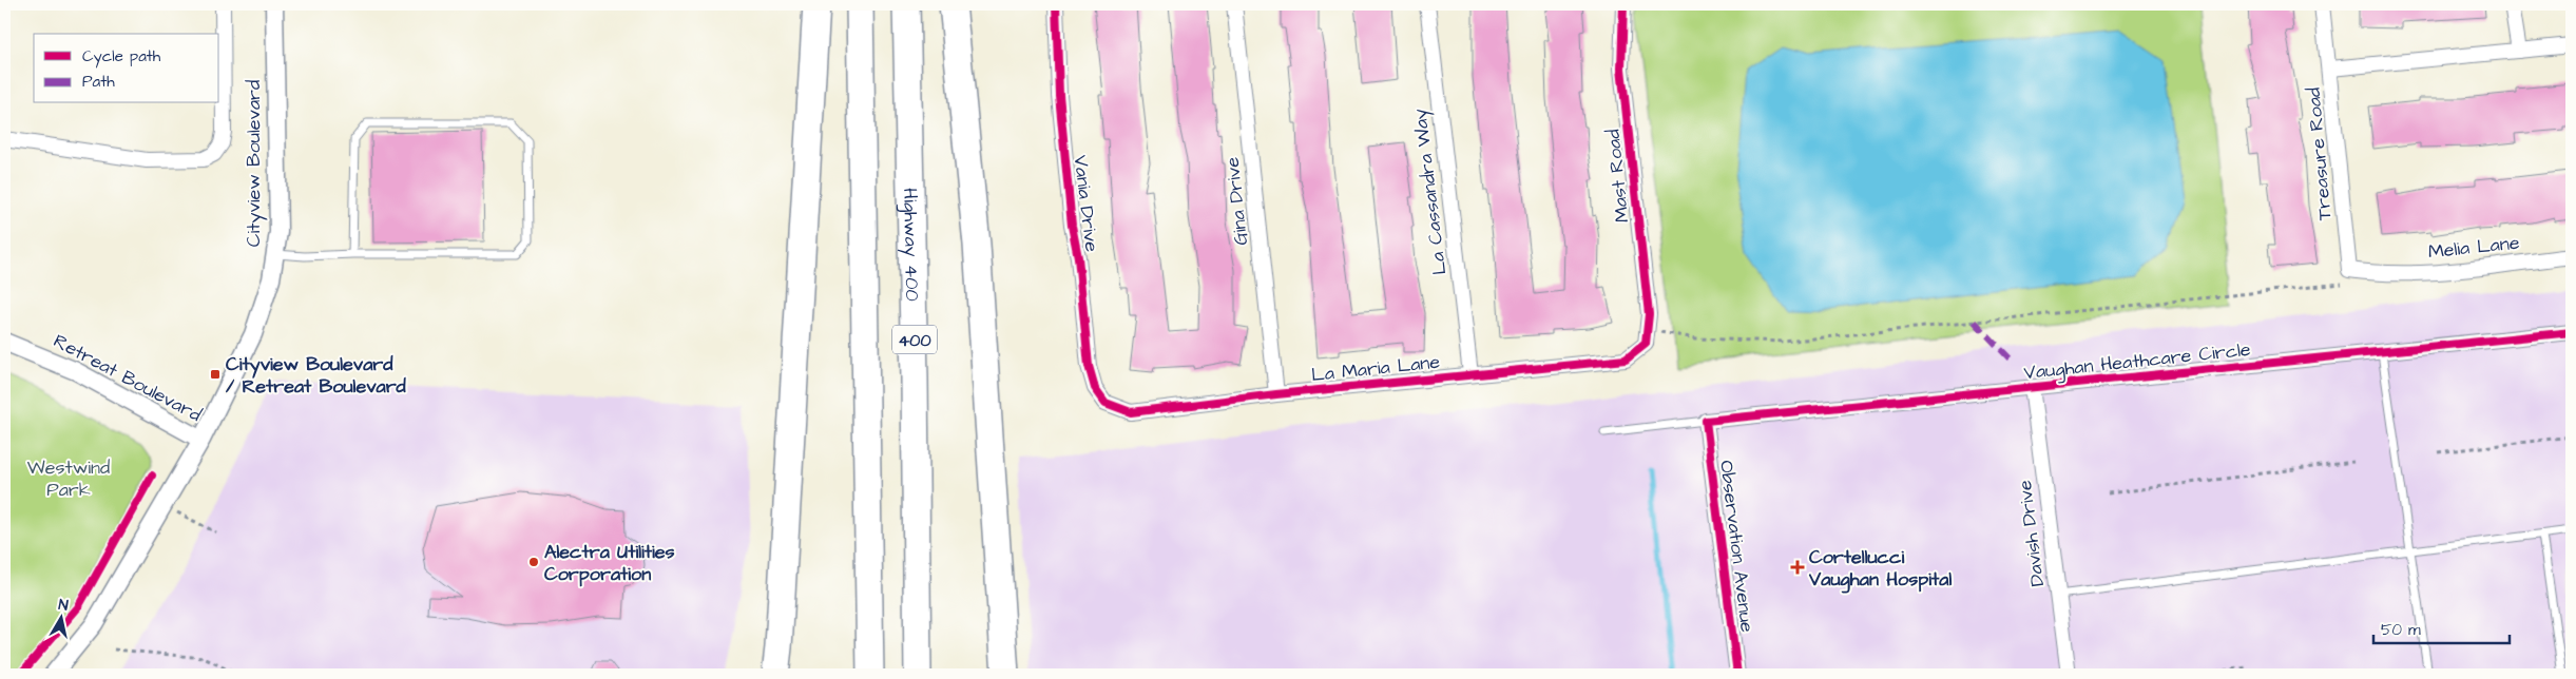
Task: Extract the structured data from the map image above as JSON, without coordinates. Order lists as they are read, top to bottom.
{
  "streets": {
    "highway": ["Highway 400", "400"],
    "street": [
      "Treasure Road",
      "Cityview Boulevard",
      "Mast Road",
      "La Cassandra Way",
      "Gina Drive",
      "Vania Drive",
      "Melia Lane",
      "Vaughan Heathcare Circle",
      "La Maria Lane",
      "Retreat Boulevard",
      "Davish Drive",
      "Observation Avenue"
    ]
  },
  "crossings": [
    ["Treasure Road", "Melia Lane"],
    ["Cityview Boulevard", "Retreat Boulevard"],
    ["Mast Road", "La Maria Lane"],
    ["La Cassandra Way", "La Maria Lane"],
    ["Gina Drive", "La Maria Lane"],
    ["Vania Drive", "La Maria Lane"],
    ["Vaughan Heathcare Circle", "Davish Drive"],
    ["Vaughan Heathcare Circle", "Observation Avenue"]
  ],
  "parks": ["Westwind Park"],
  "places": {
    "transit": ["Cityview Boulevard / Retreat Boulevard"],
    "other": ["Alectra Utilities Corporation"],
    "health": ["Cortellucci Vaughan Hospital"]
  },
  "legend": ["Cycle path", "Path"],
  "scale_bar": "50 m",
  "north": "top"
}
